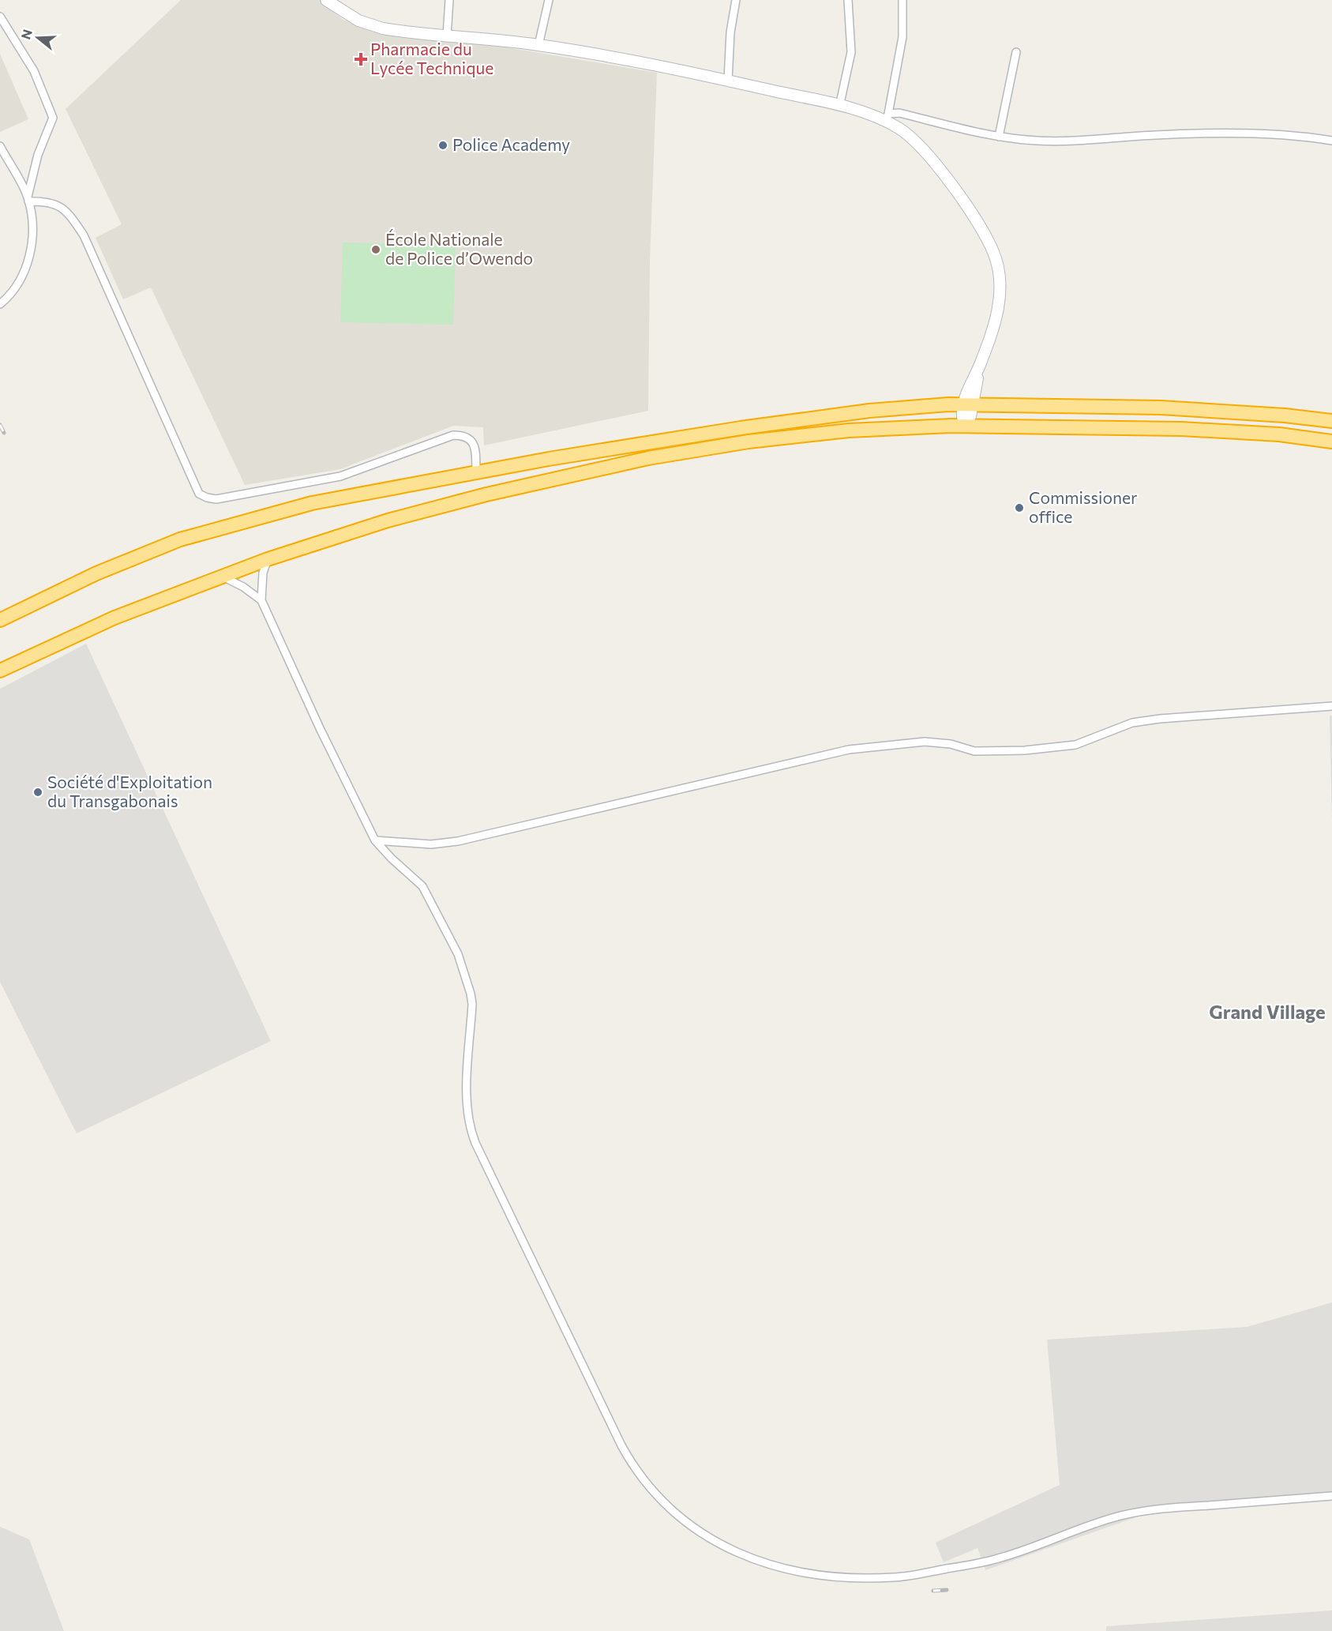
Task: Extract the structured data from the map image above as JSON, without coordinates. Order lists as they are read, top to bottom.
{
  "districts": ["Grand Village"],
  "places": {
    "health": ["Pharmacie du Lycée Technique"],
    "other": [
      "Police Academy",
      "École Nationale de Police d’Owendo",
      "Commissioner office",
      "Société d'Exploitation du Transgabonais"
    ]
  },
  "north": "left"
}
